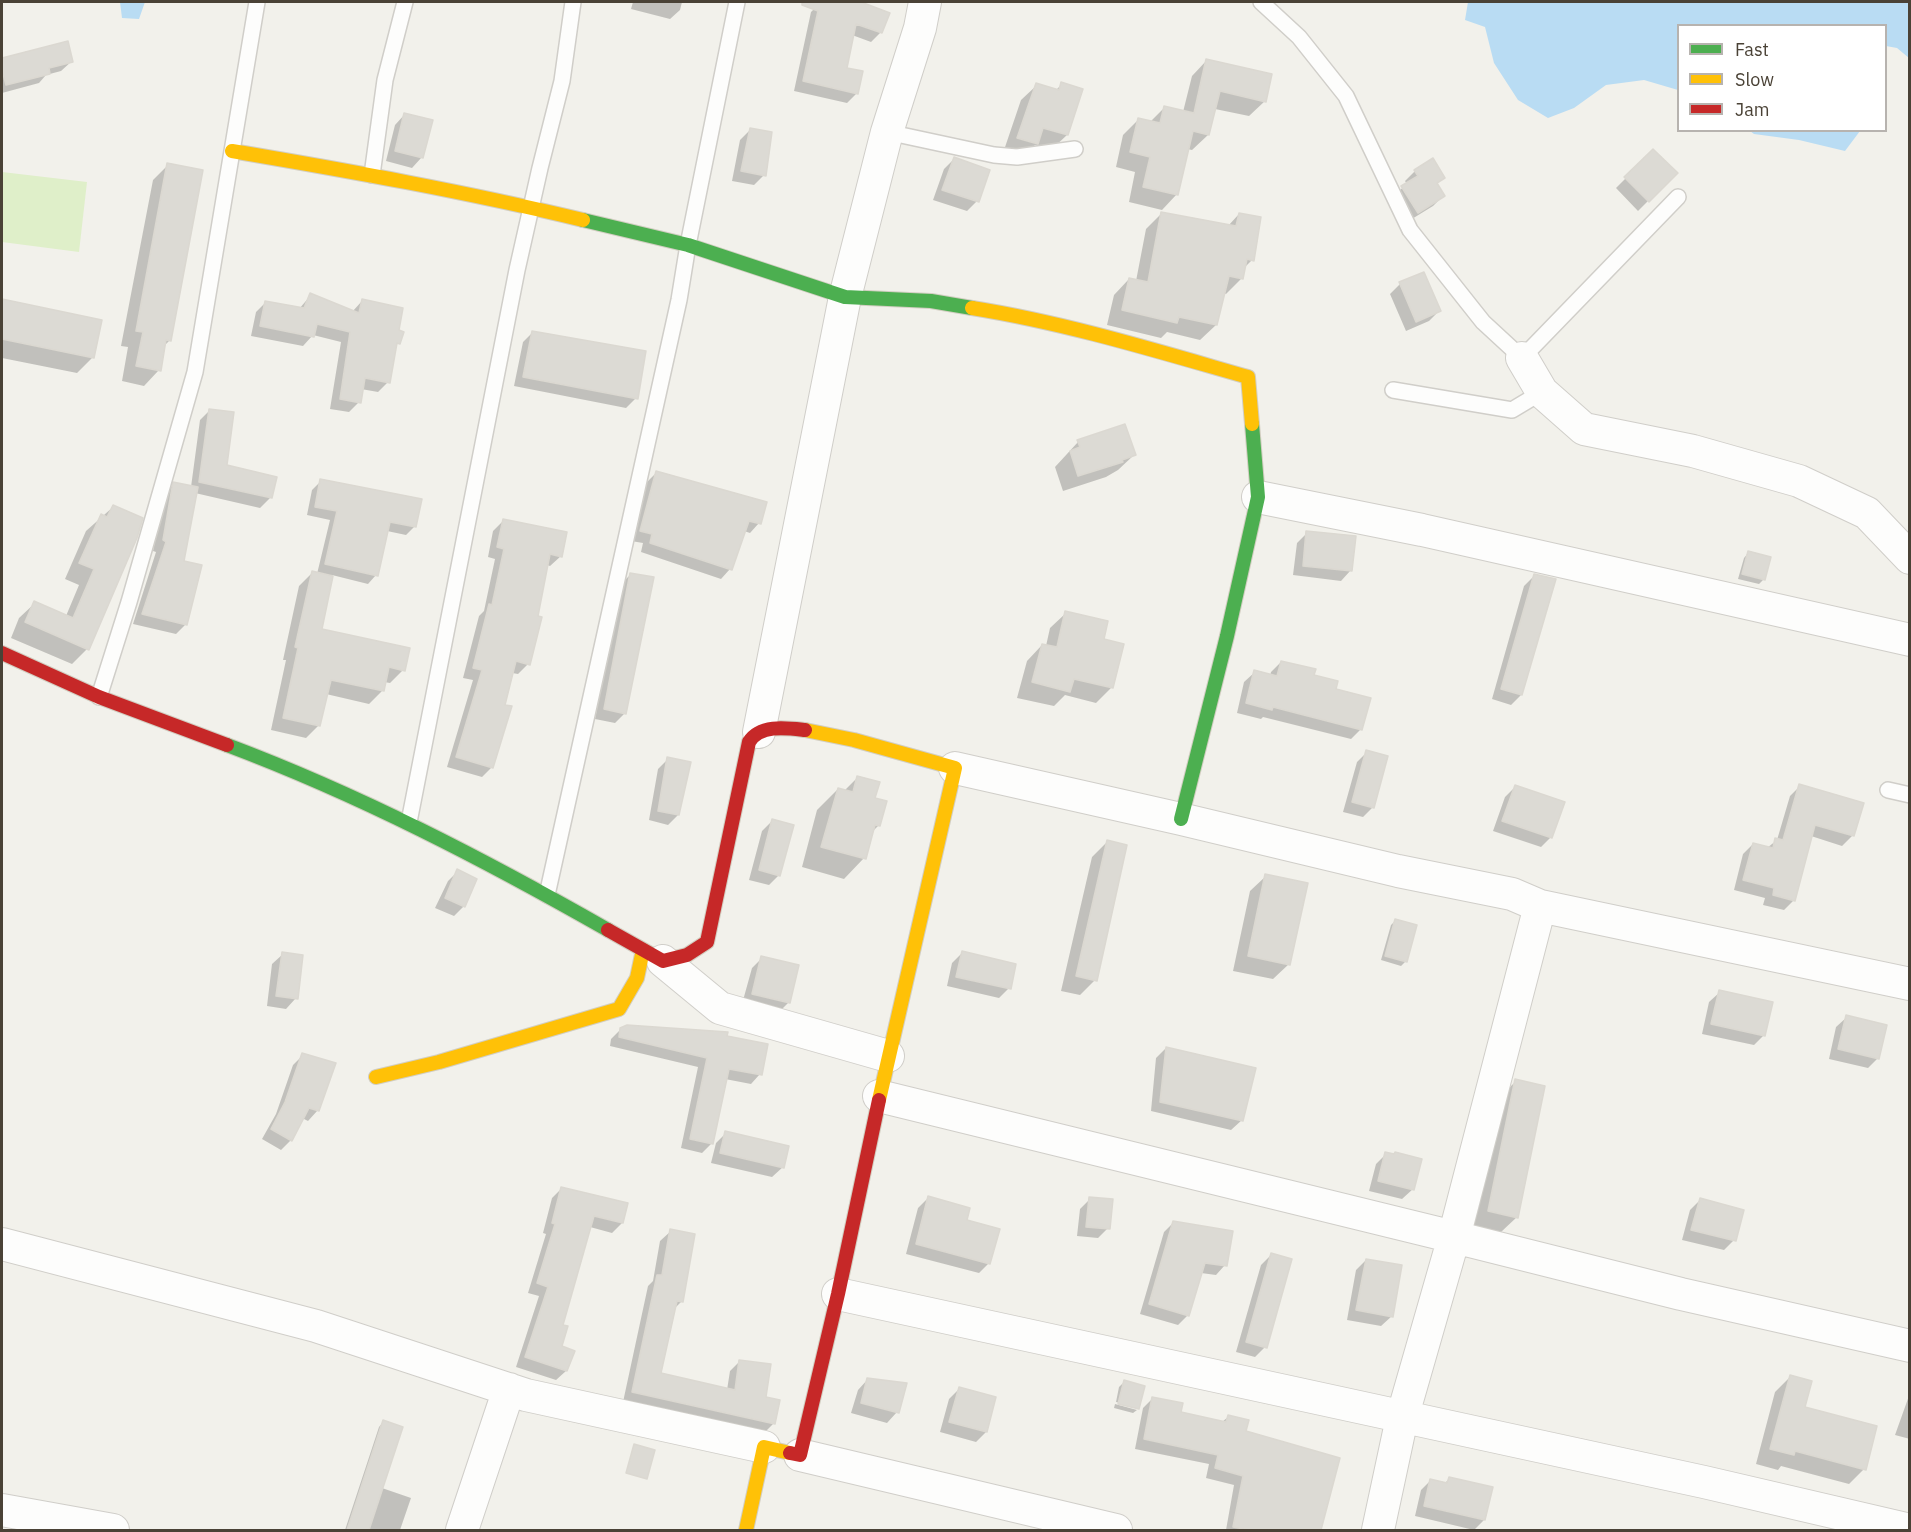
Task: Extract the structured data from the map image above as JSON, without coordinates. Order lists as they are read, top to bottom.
{
  "legend": ["Fast", "Slow", "Jam"]
}
